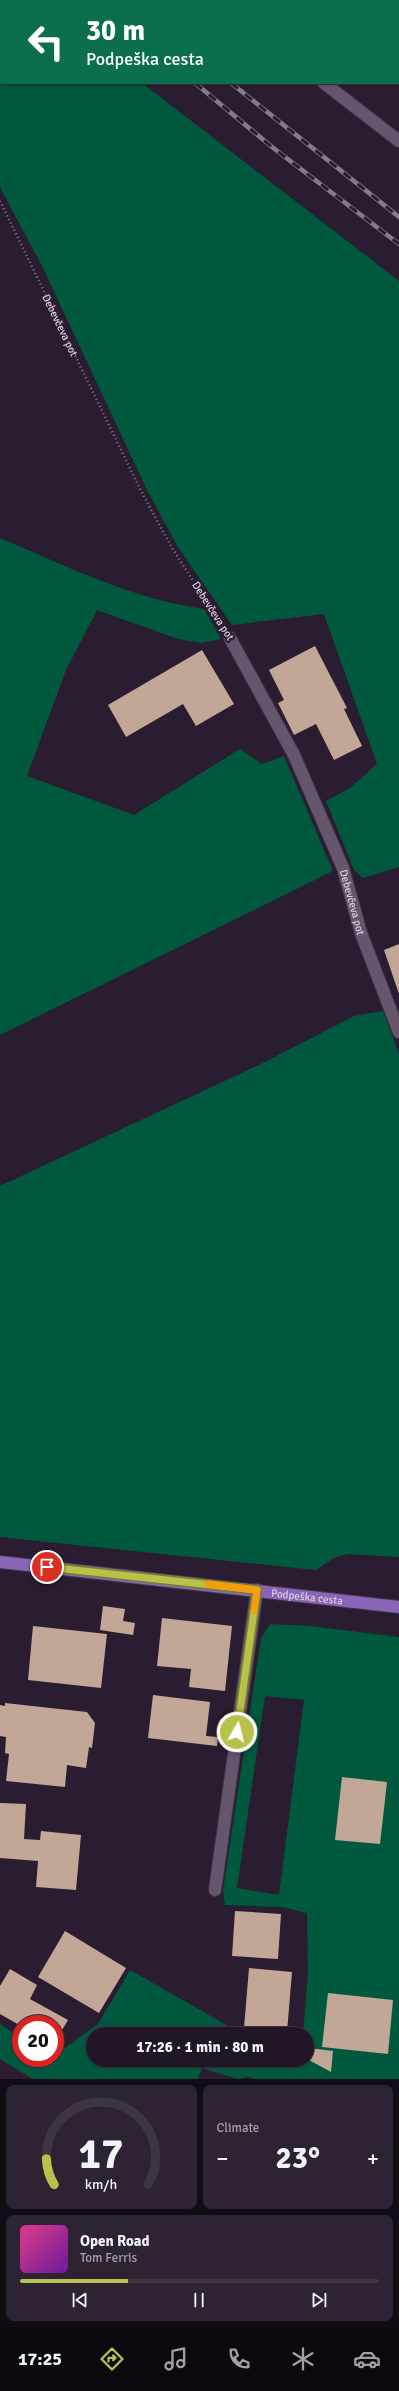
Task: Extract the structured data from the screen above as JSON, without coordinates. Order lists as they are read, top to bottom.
{
  "streets": {
    "main road": ["Podpeška cesta"],
    "street": ["Debevčeva pot"]
  },
  "page": {
    "turn": ["30 m", "Podpeška cesta"],
    "limit": "20",
    "trip": "17:26 · 1 min · 80 m",
    "tile": "Climate",
    "heat": ["−", "23°", "+"],
    "song": ["Open Road", "Tom Ferris"],
    "tabs": "17:25",
    "gauge": ["17", "km/h"]
  }
}
